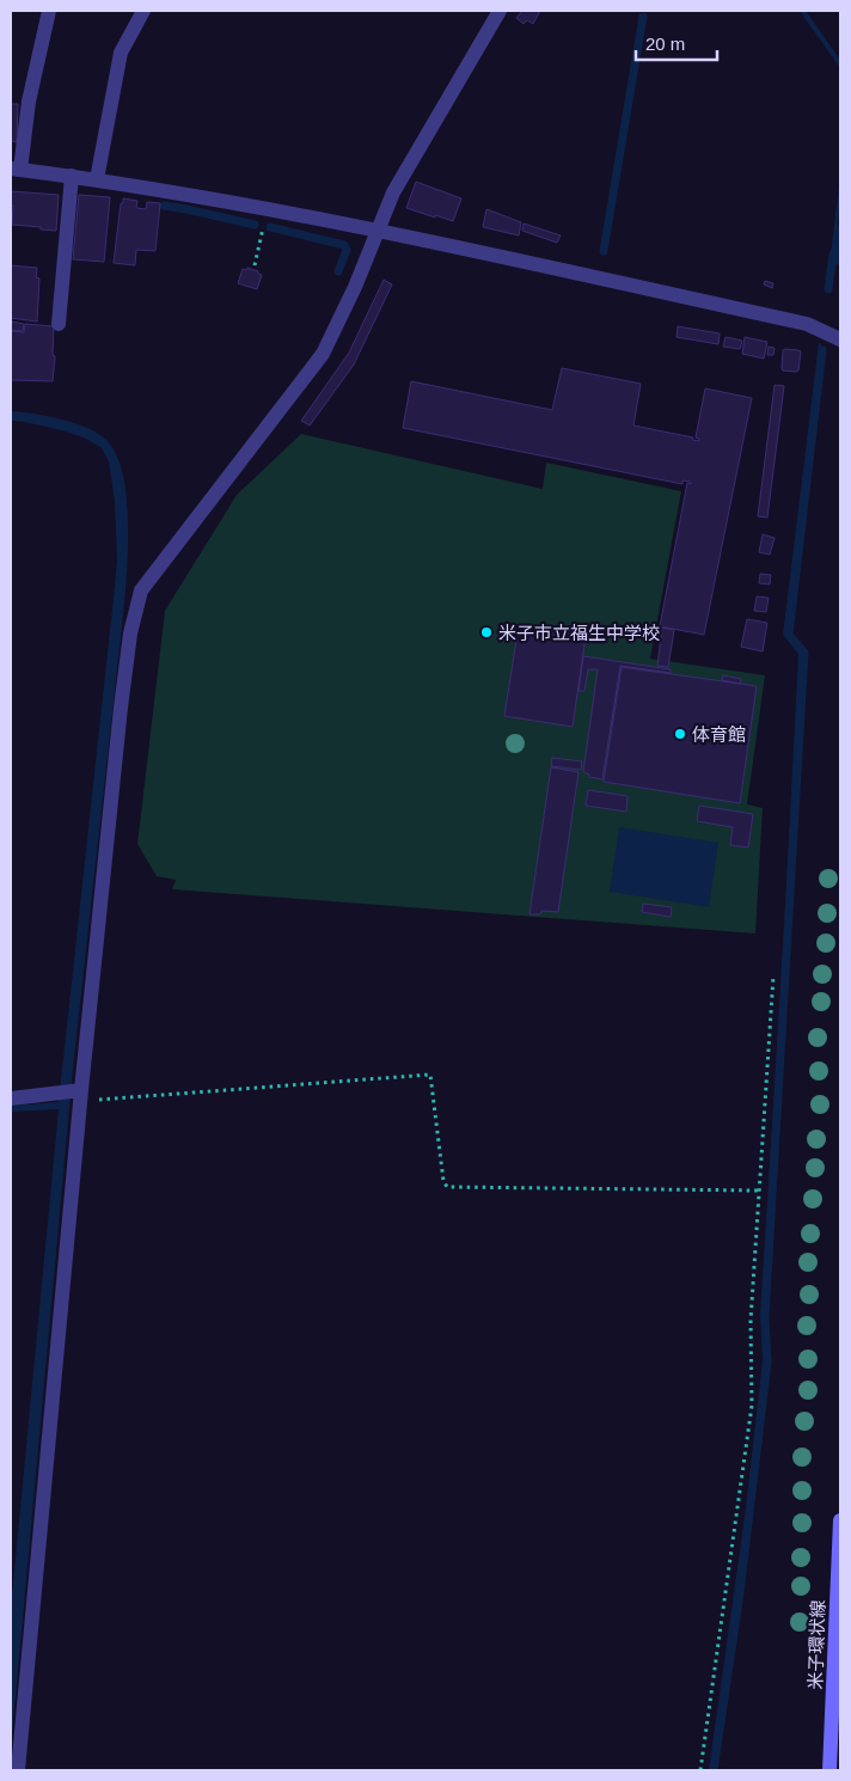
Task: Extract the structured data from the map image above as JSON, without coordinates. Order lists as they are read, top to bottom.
{
  "streets": {
    "main road": ["米子環状線"]
  },
  "places": ["米子市立福生中学校", "体育館"],
  "scale_bar": "20 m"
}
